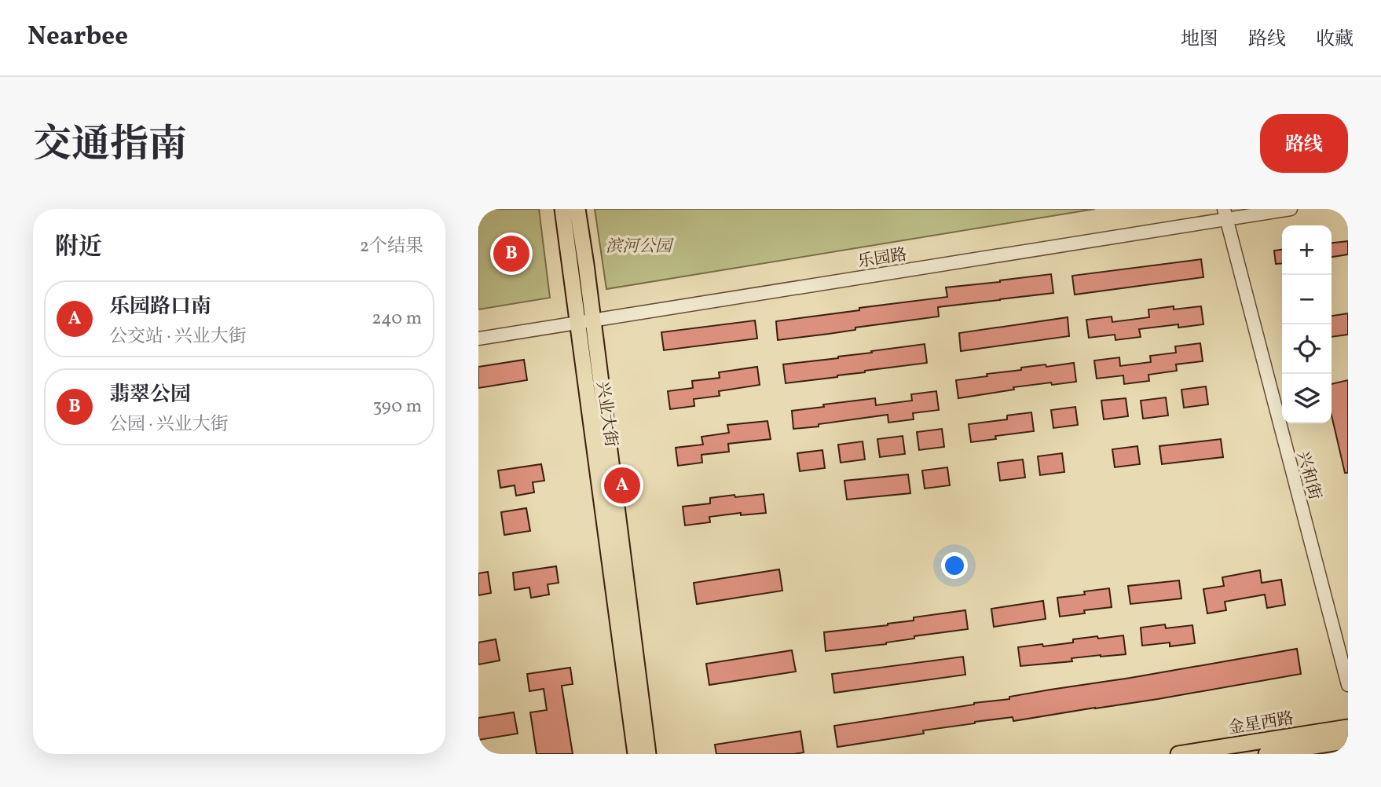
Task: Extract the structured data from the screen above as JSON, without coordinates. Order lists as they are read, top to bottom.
{
  "streets": {
    "main road": ["兴业大街", "金星西路"],
    "street": ["乐园路", "兴和街"]
  },
  "crossings": [
    ["乐园路", "兴业大街"],
    ["乐园路", "兴和街"]
  ],
  "parks": ["滨河公园"],
  "page": {
    "header": "Nearbee",
    "nav": ["地图", "路线", "收藏"],
    "title": "交通指南",
    "buttons": "路线",
    "heading": ["附近", "2个结果"],
    "map_buttons": ["+", "−"],
    "pins": ["B", "A"],
    "list": [
      {
        "mark": "A",
        "name": "乐园路口南",
        "note": "公交站 · 兴业大街",
        "value": "240 m"
      },
      {
        "mark": "B",
        "name": "翡翠公园",
        "note": "公园 · 兴业大街",
        "value": "390 m"
      }
    ]
  }
}
